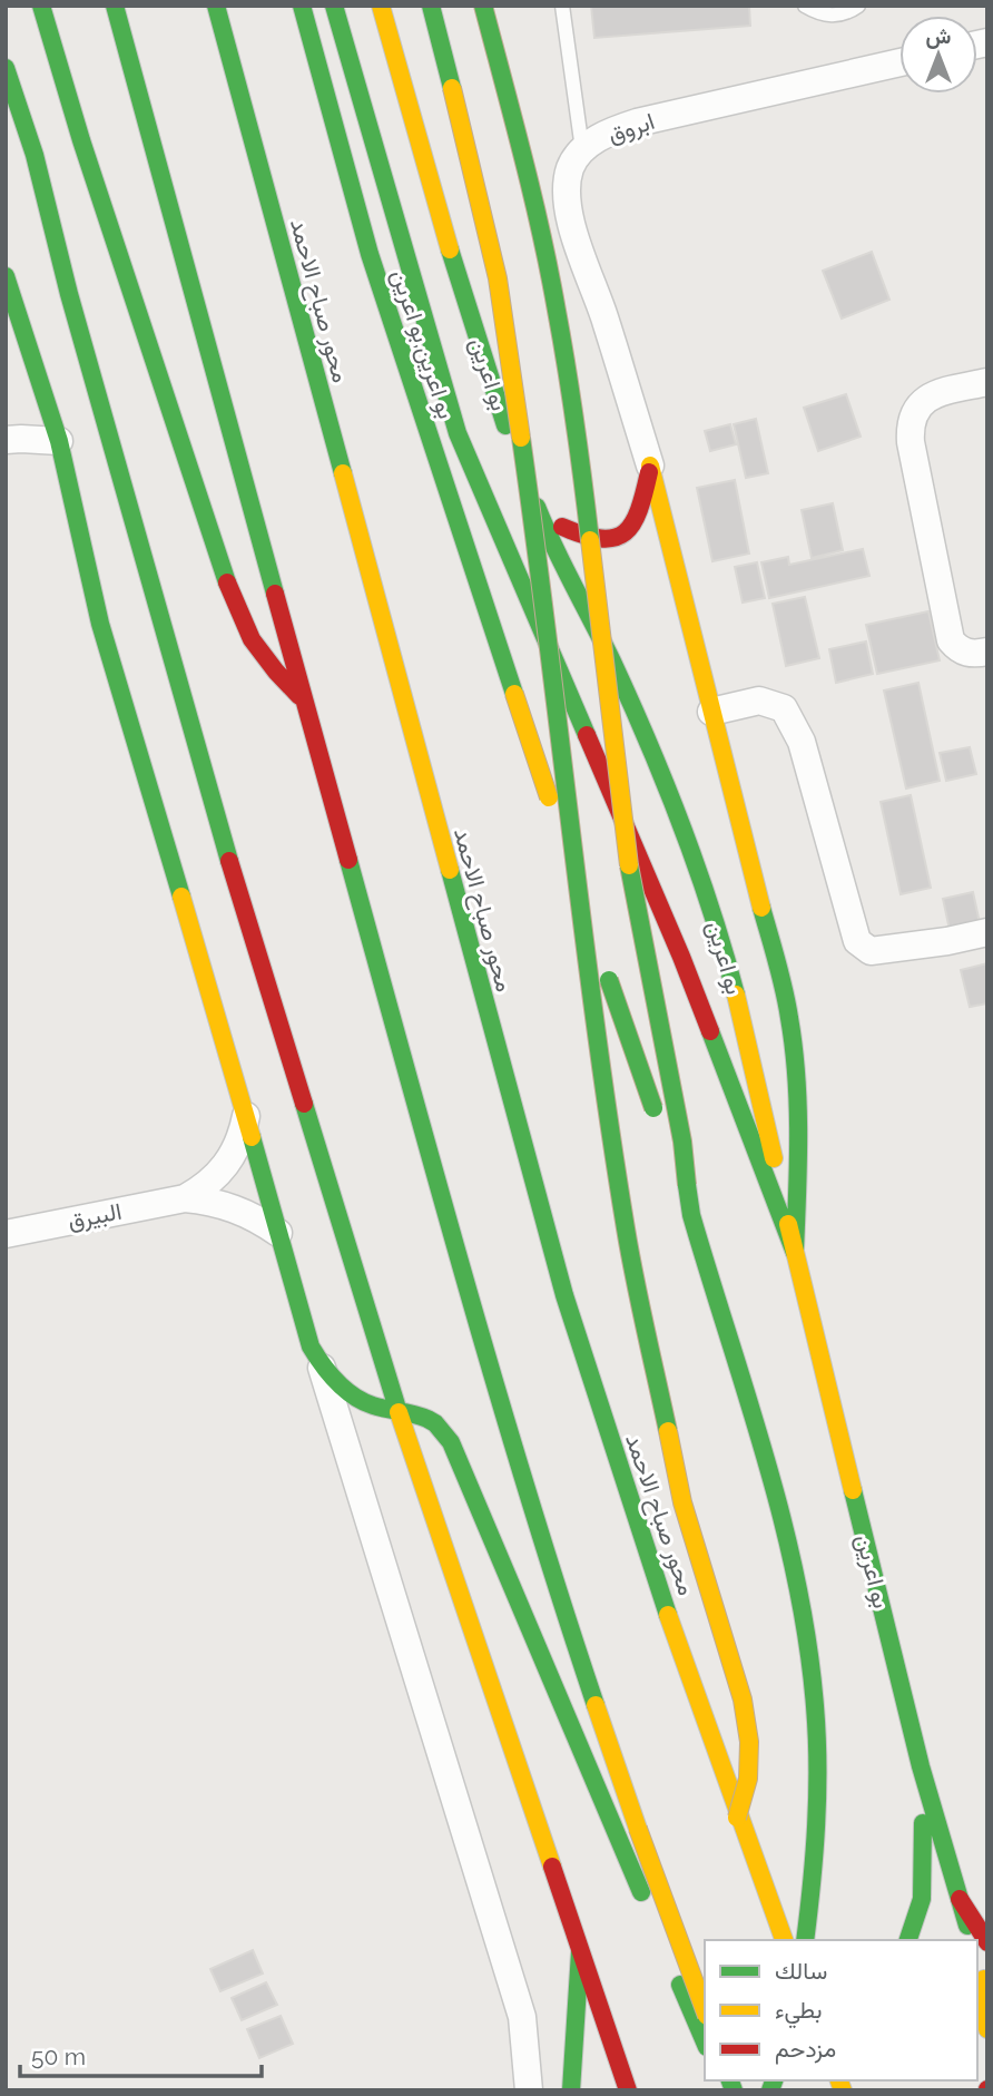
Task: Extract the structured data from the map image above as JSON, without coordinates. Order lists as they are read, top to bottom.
{
  "streets": {
    "main road": ["محور صباح الاحمد", "بو اعرين,بو اعرين", "بو اعرين"],
    "street": ["ابروق", "البيرق"]
  },
  "legend": ["سالك", "بطيء", "مزدحم"],
  "scale_bar": "50 m",
  "north": "top"
}
